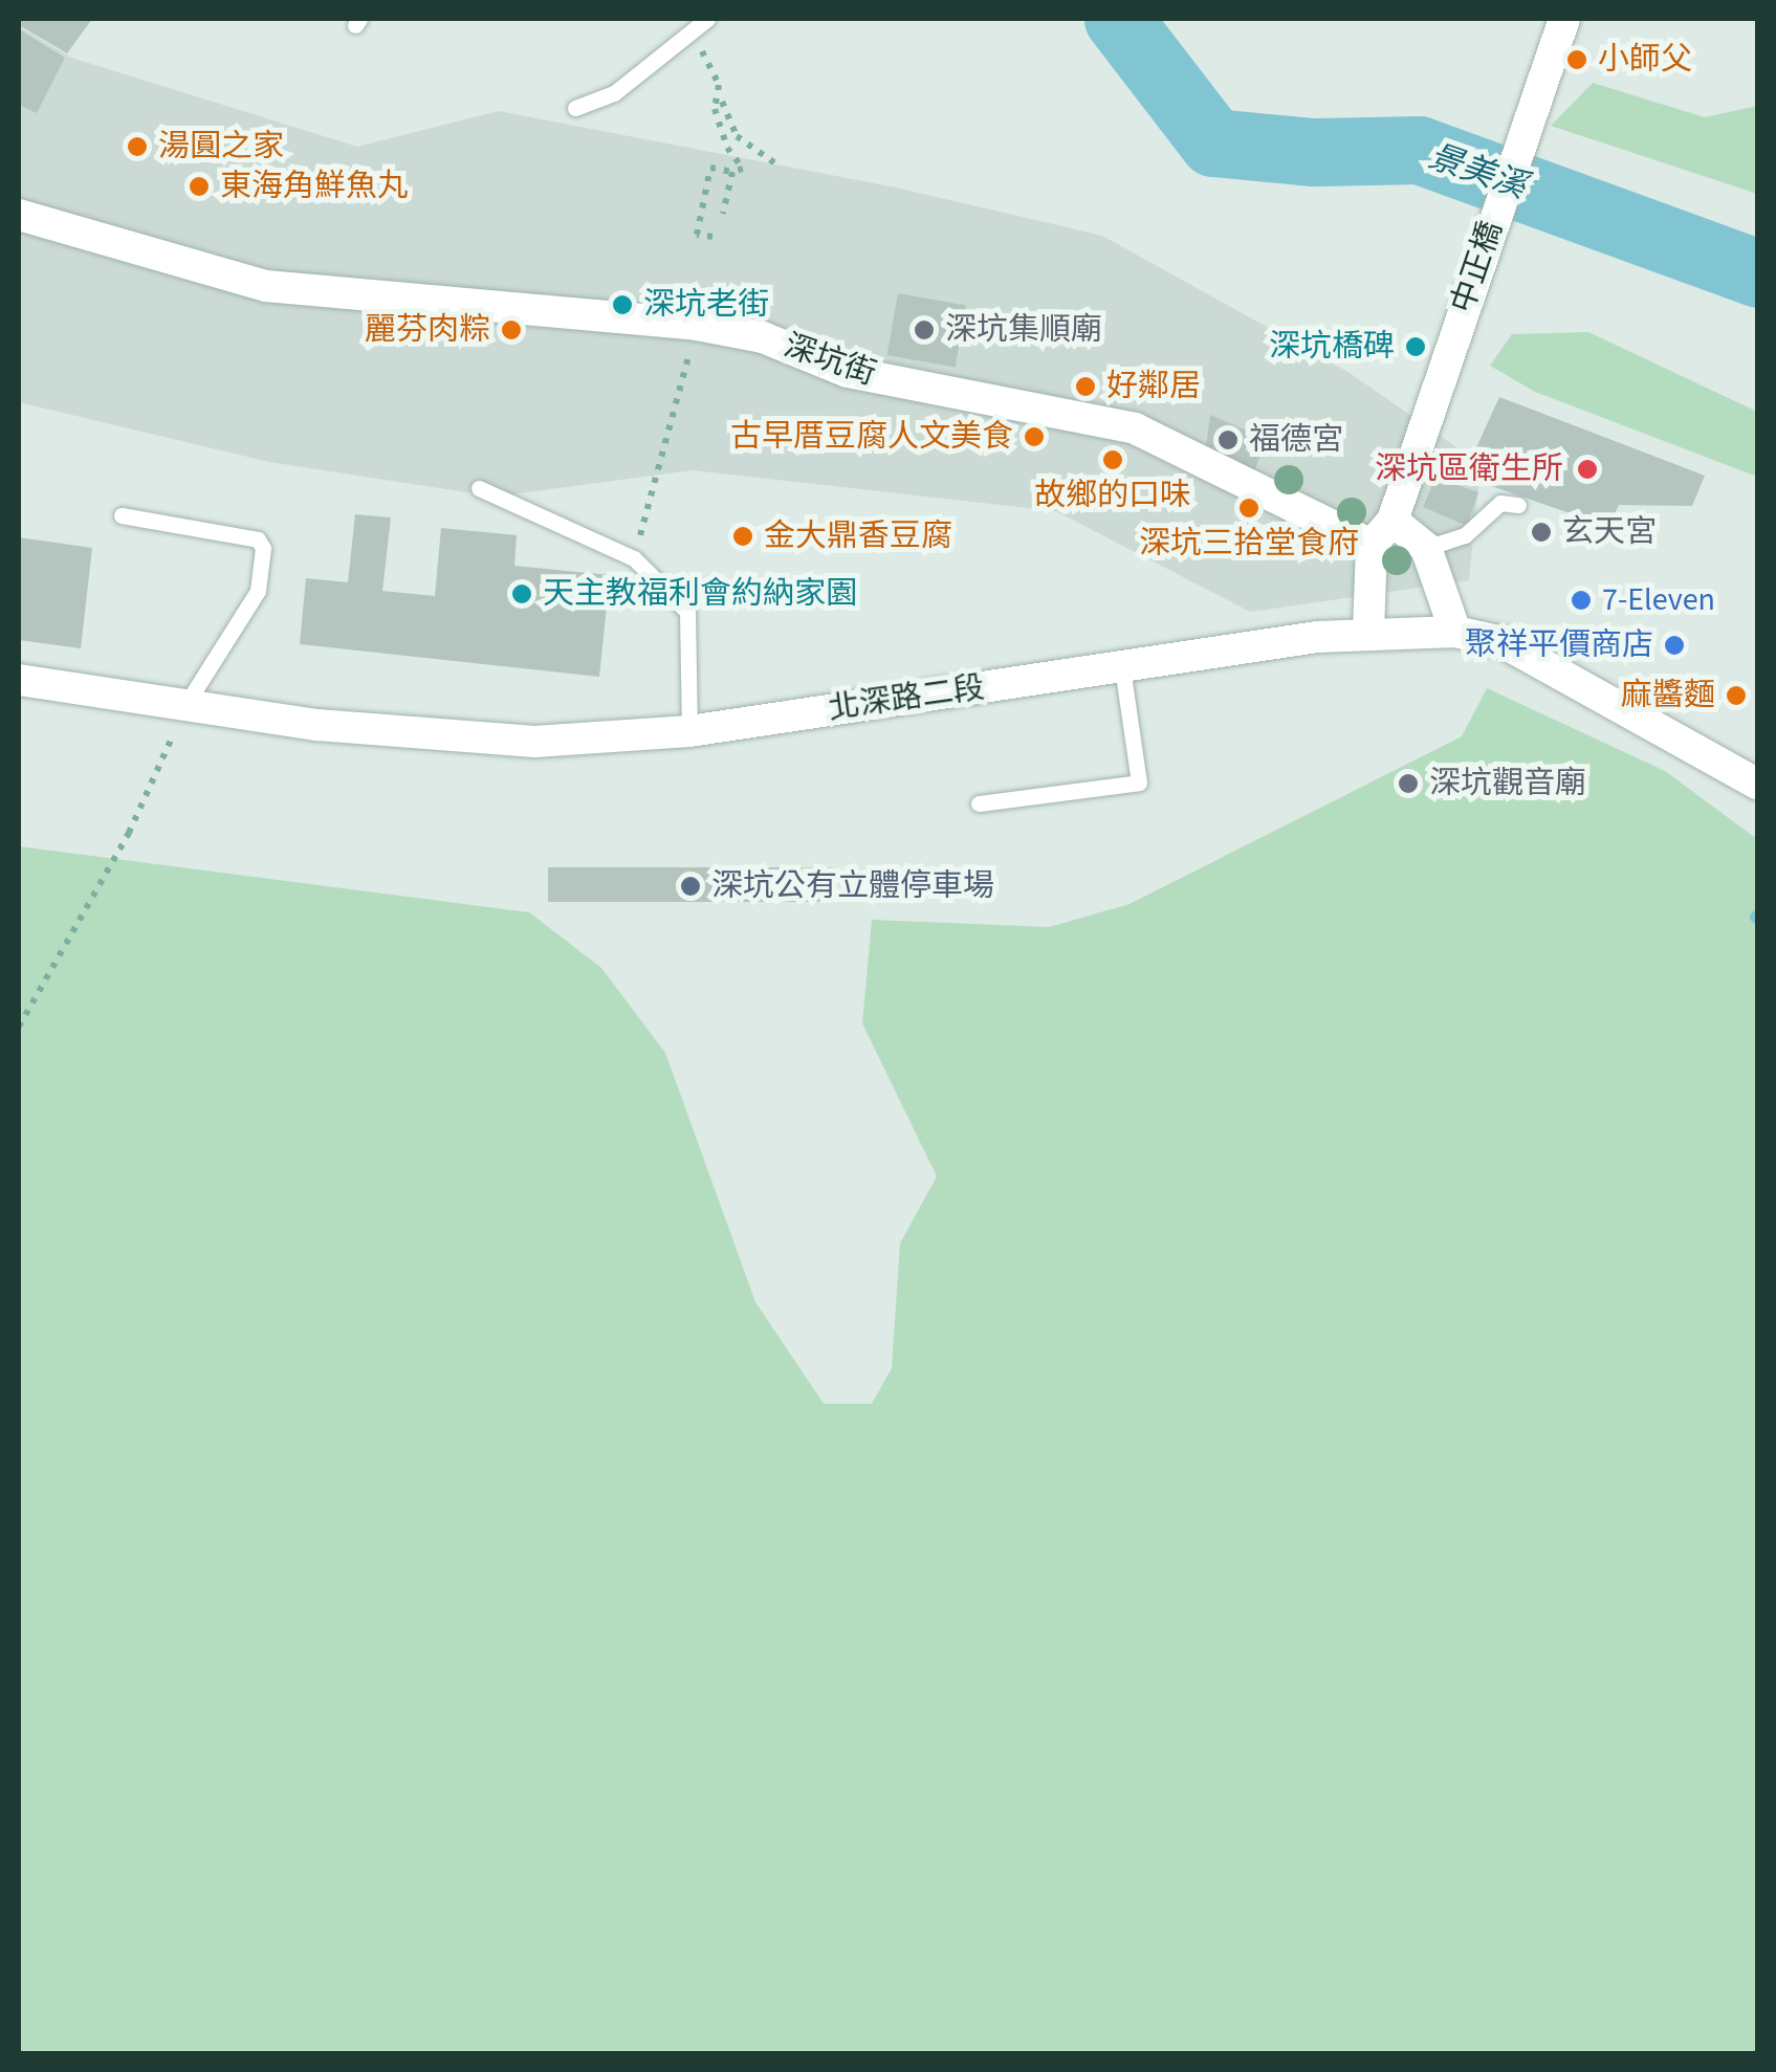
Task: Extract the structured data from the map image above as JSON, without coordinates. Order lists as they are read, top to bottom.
{
  "streets": {
    "street": ["中正橋", "深坑街", "北深路二段"]
  },
  "crossings": [
    ["中正橋", "深坑街"]
  ],
  "water": ["景美溪"],
  "places": [
    "小師父",
    "湯圓之家",
    "東海角鮮魚丸",
    "深坑老街",
    "麗芬肉粽",
    "深坑集順廟",
    "深坑橋碑",
    "好鄰居",
    "古早厝豆腐人文美食",
    "福德宮",
    "故鄉的口味",
    "深坑區衛生所",
    "深坑三拾堂食府",
    "玄天宮",
    "金大鼎香豆腐",
    "天主教福利會約納家園",
    "7-Eleven",
    "聚祥平價商店",
    "麻醬麵",
    "深坑觀音廟",
    "深坑公有立體停車場"
  ]
}
